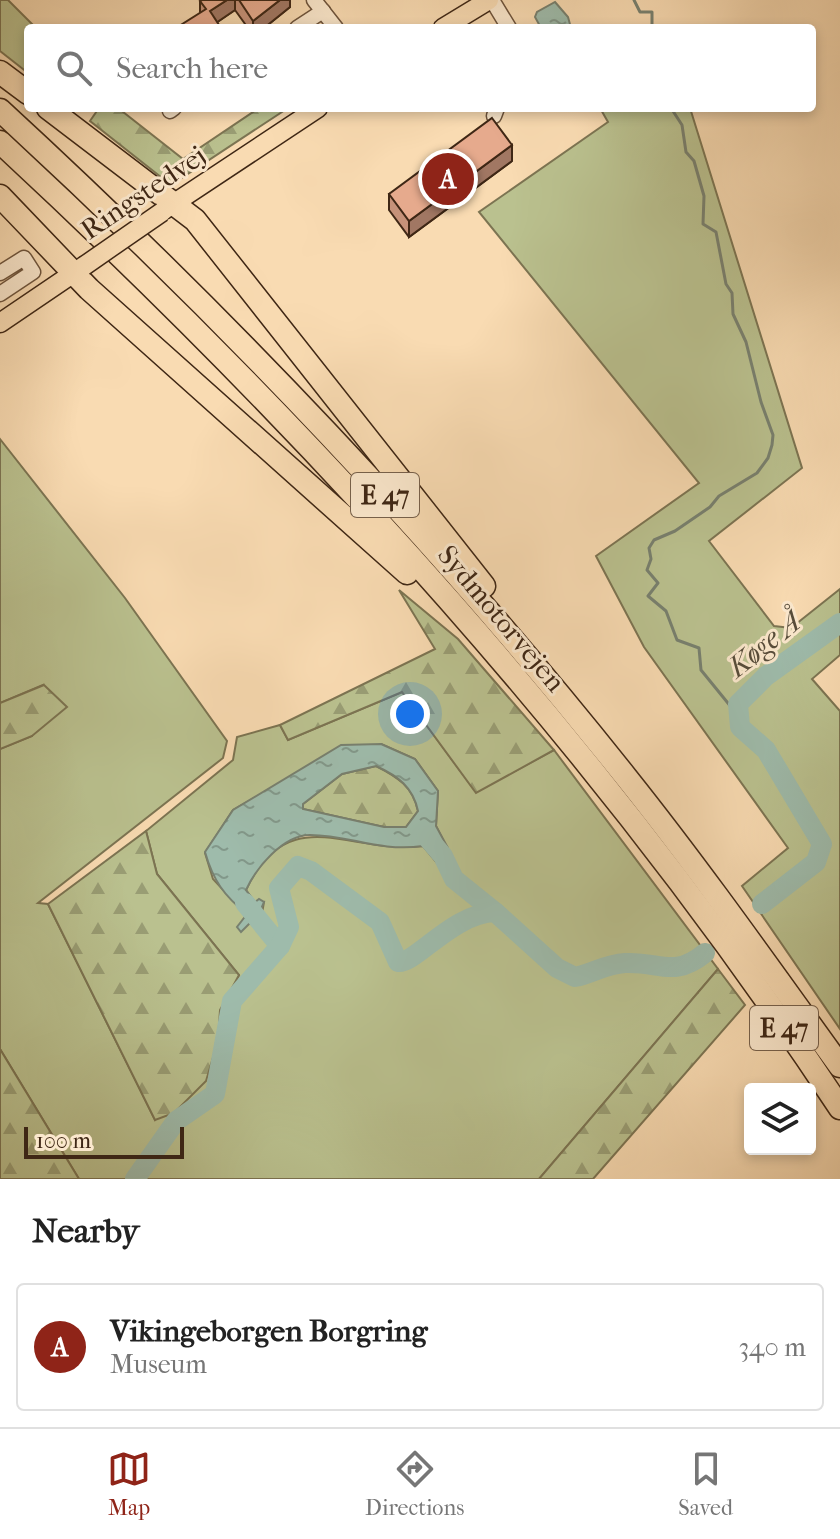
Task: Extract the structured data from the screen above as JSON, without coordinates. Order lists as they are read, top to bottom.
{
  "streets": {
    "highway": ["E 47", "Sydmotorvejen"],
    "main road": ["Ringstedvej"]
  },
  "water": ["Køge Å"],
  "scale_bar": "100 m",
  "page": {
    "search": "Search here",
    "pins": "A",
    "scale": "100 m",
    "heading": "Nearby",
    "list": [
      {
        "mark": "A",
        "name": "Vikingeborgen Borgring",
        "note": "Museum",
        "value": "340 m"
      }
    ],
    "nav": ["Map", "Directions", "Saved"]
  }
}
